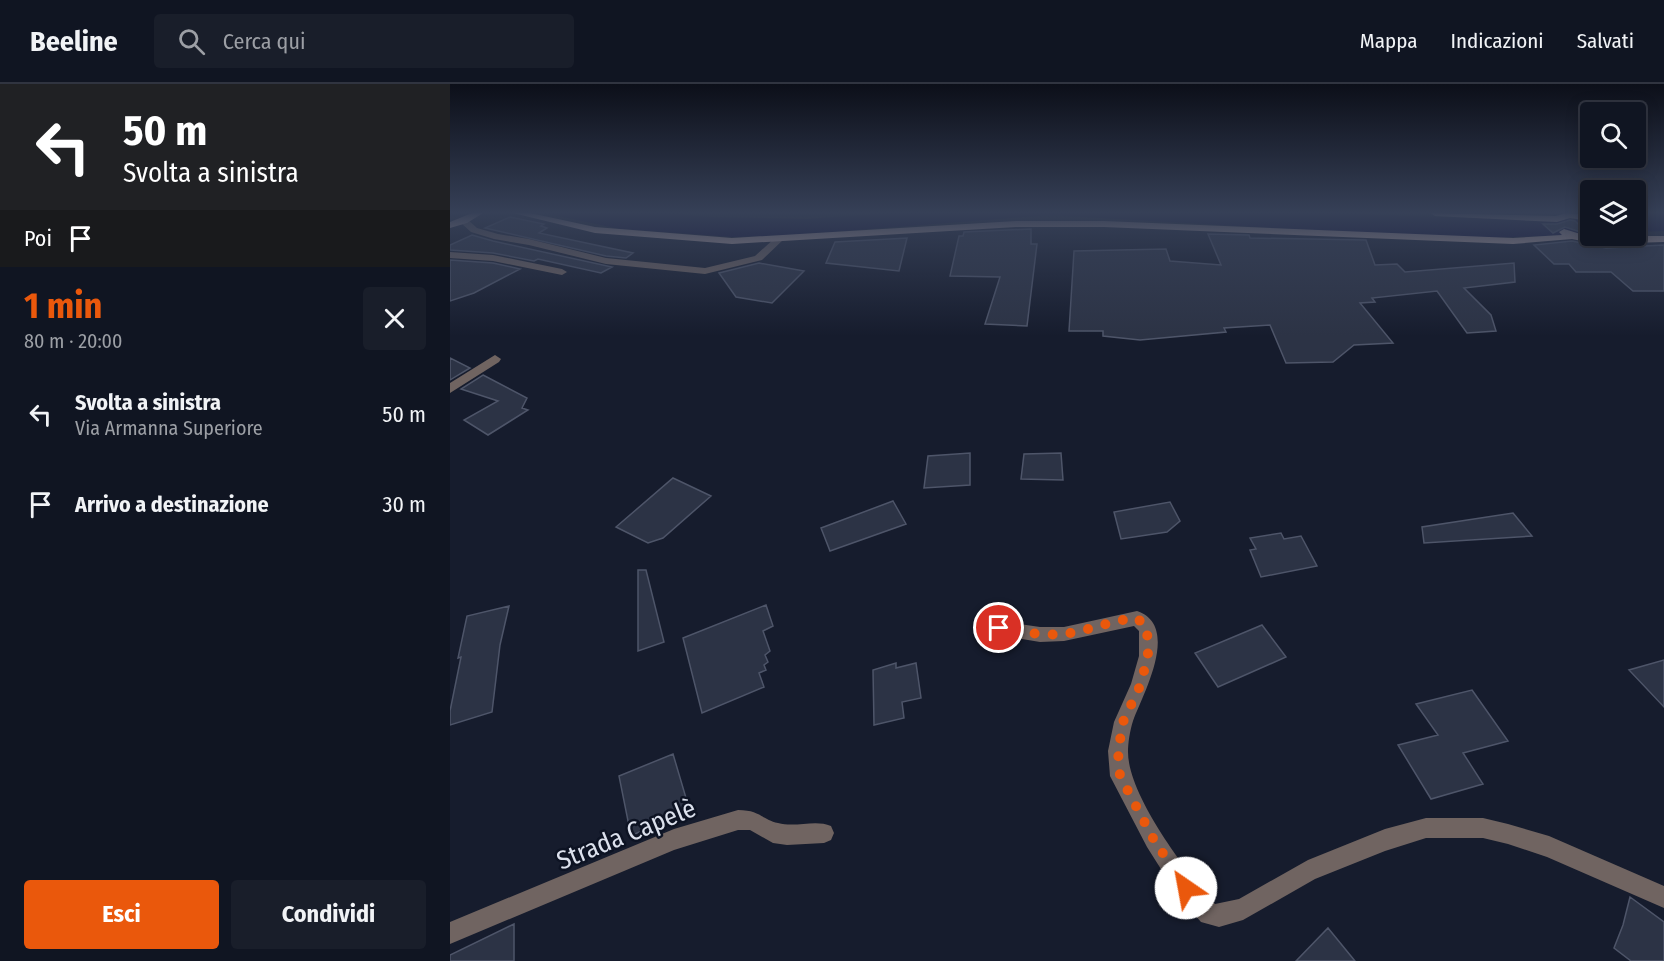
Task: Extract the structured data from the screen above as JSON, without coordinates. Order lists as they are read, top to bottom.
{
  "streets": {
    "street": ["Strada Capelè"]
  },
  "page": {
    "header": "Beeline",
    "search": "Cerca qui",
    "nav": ["Mappa", "Indicazioni", "Salvati"],
    "turn": ["50 m", "Svolta a sinistra"],
    "then": "Poi",
    "heading": ["1 min", "80 m · 20:00"],
    "list": [
      {
        "name": "Svolta a sinistra",
        "note": "Via Armanna Superiore",
        "value": "50 m"
      },
      {
        "name": "Arrivo a destinazione",
        "value": "30 m"
      }
    ],
    "buttons": ["Esci", "Condividi"]
  }
}
